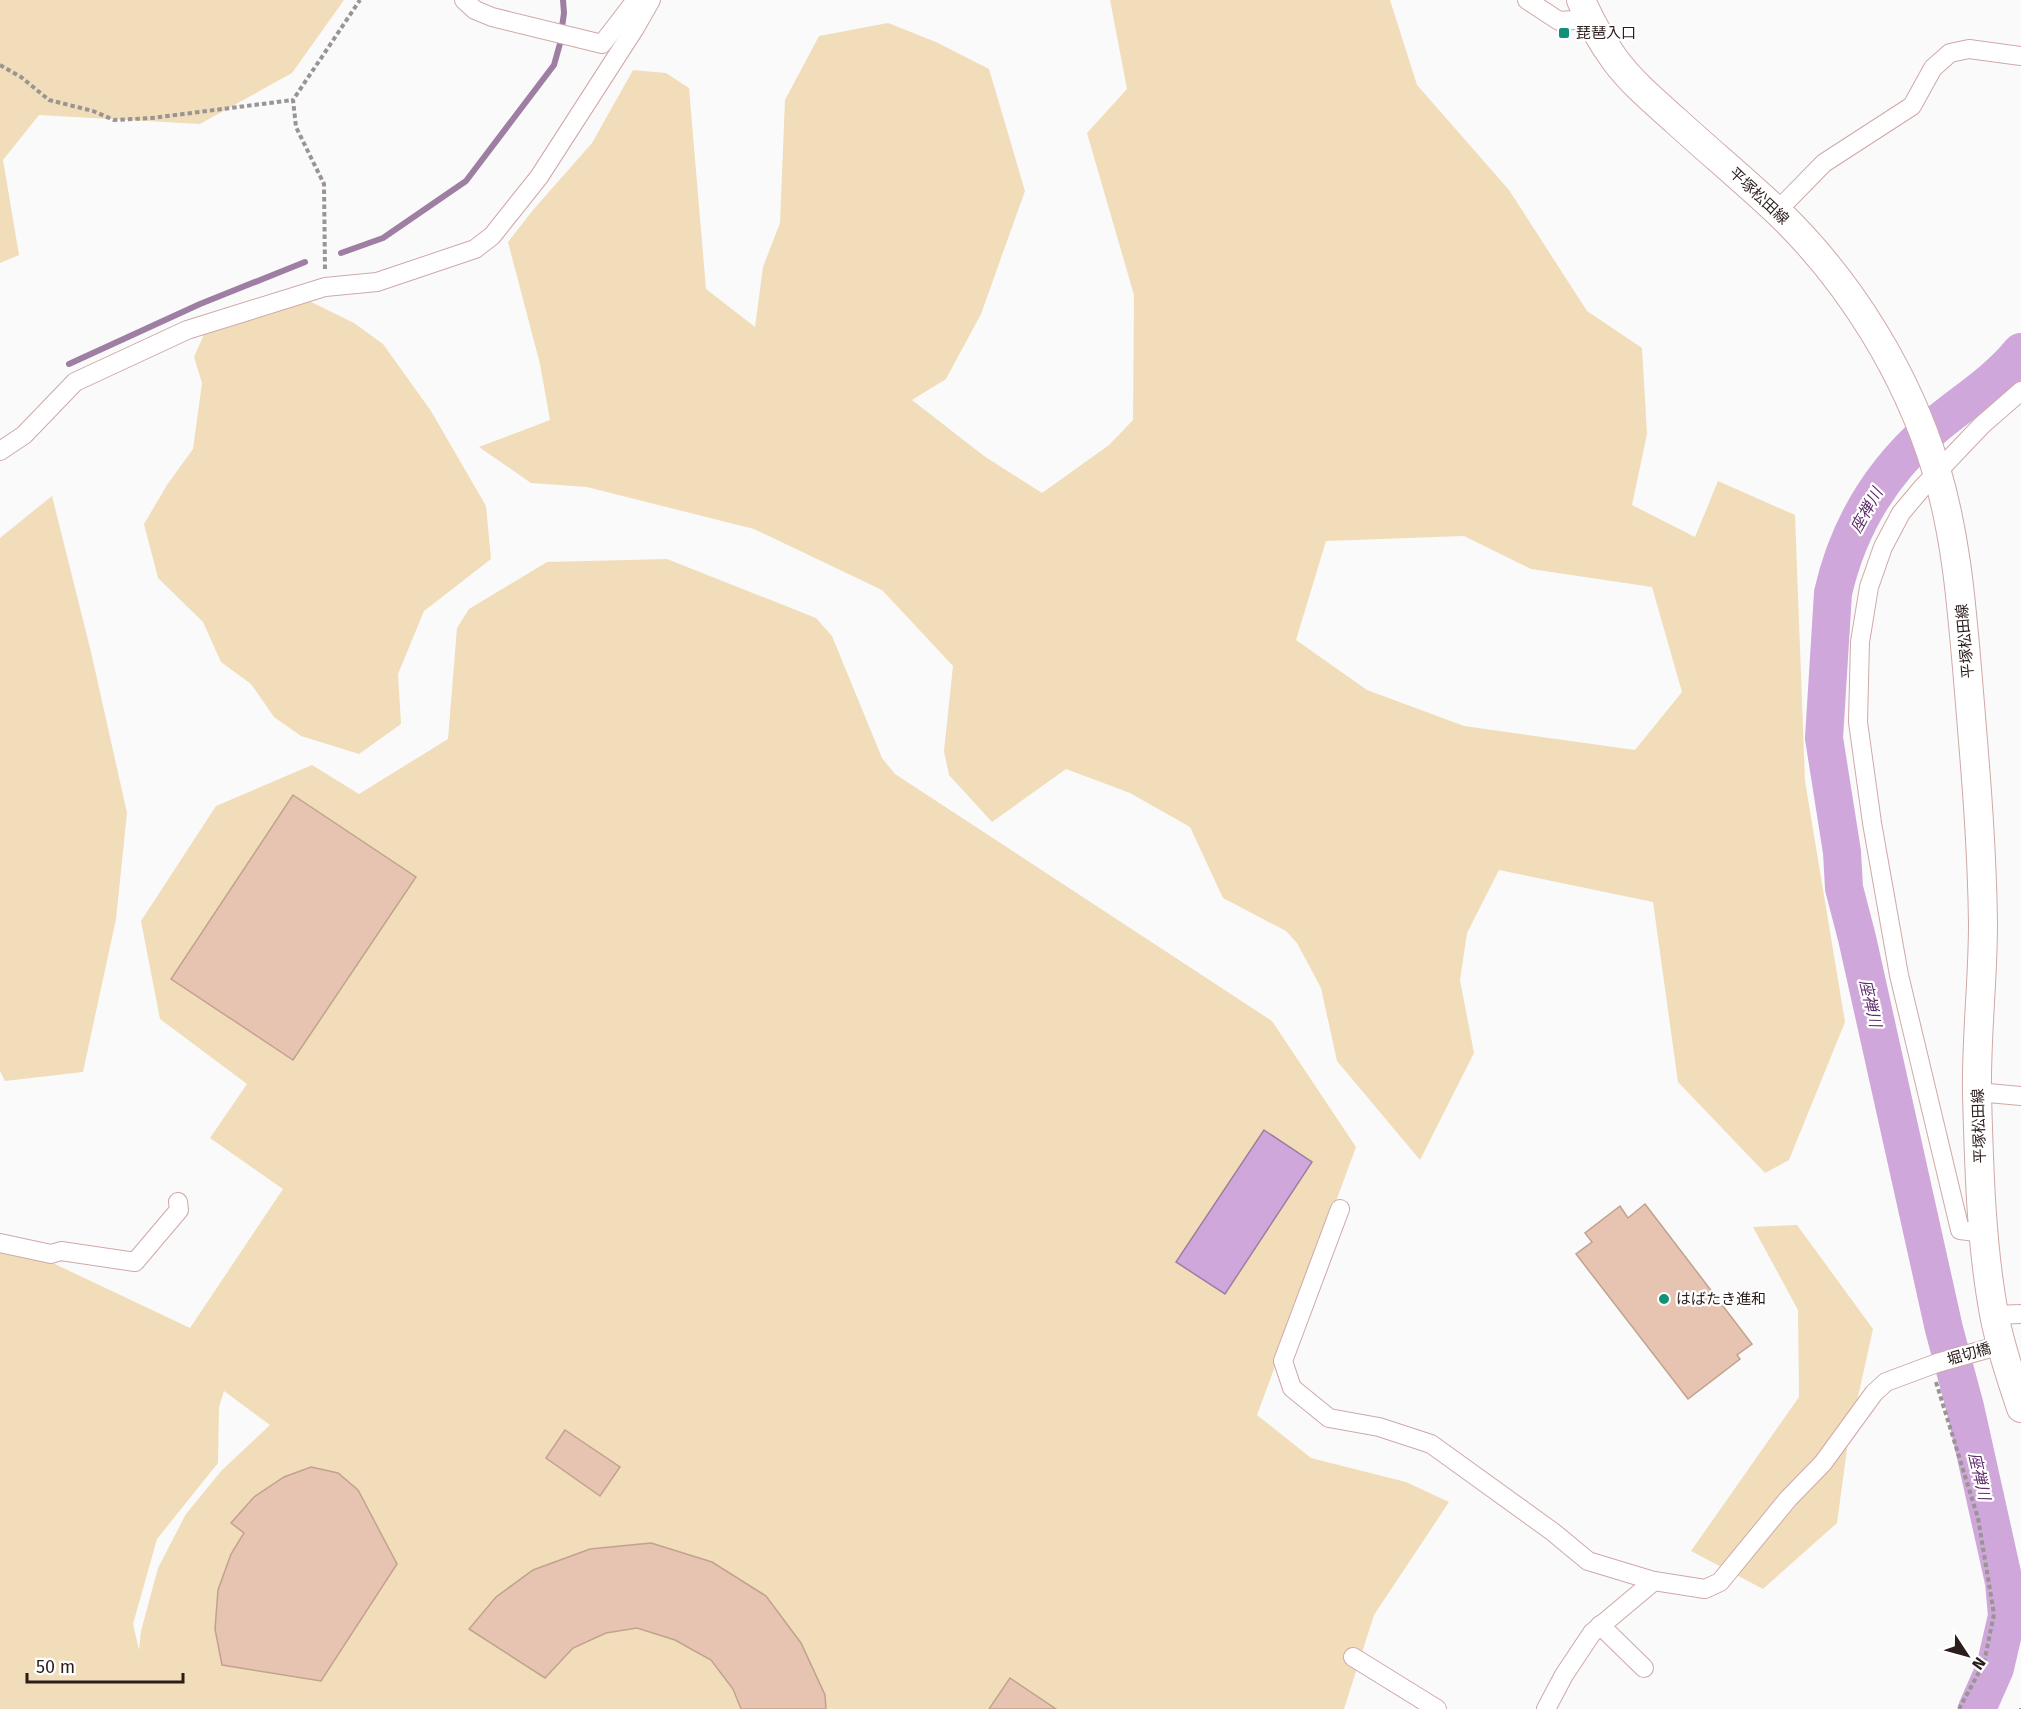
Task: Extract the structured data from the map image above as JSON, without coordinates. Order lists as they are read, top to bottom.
{
  "streets": {
    "main road": ["平塚松田線"],
    "street": ["堀切橋"]
  },
  "crossings": [
    ["平塚松田線", "堀切橋"]
  ],
  "water": ["座禅川"],
  "places": {
    "transit": ["琵琶入口"],
    "other": ["はばたき進和"]
  },
  "scale_bar": "50 m",
  "north": "bottom right"
}
